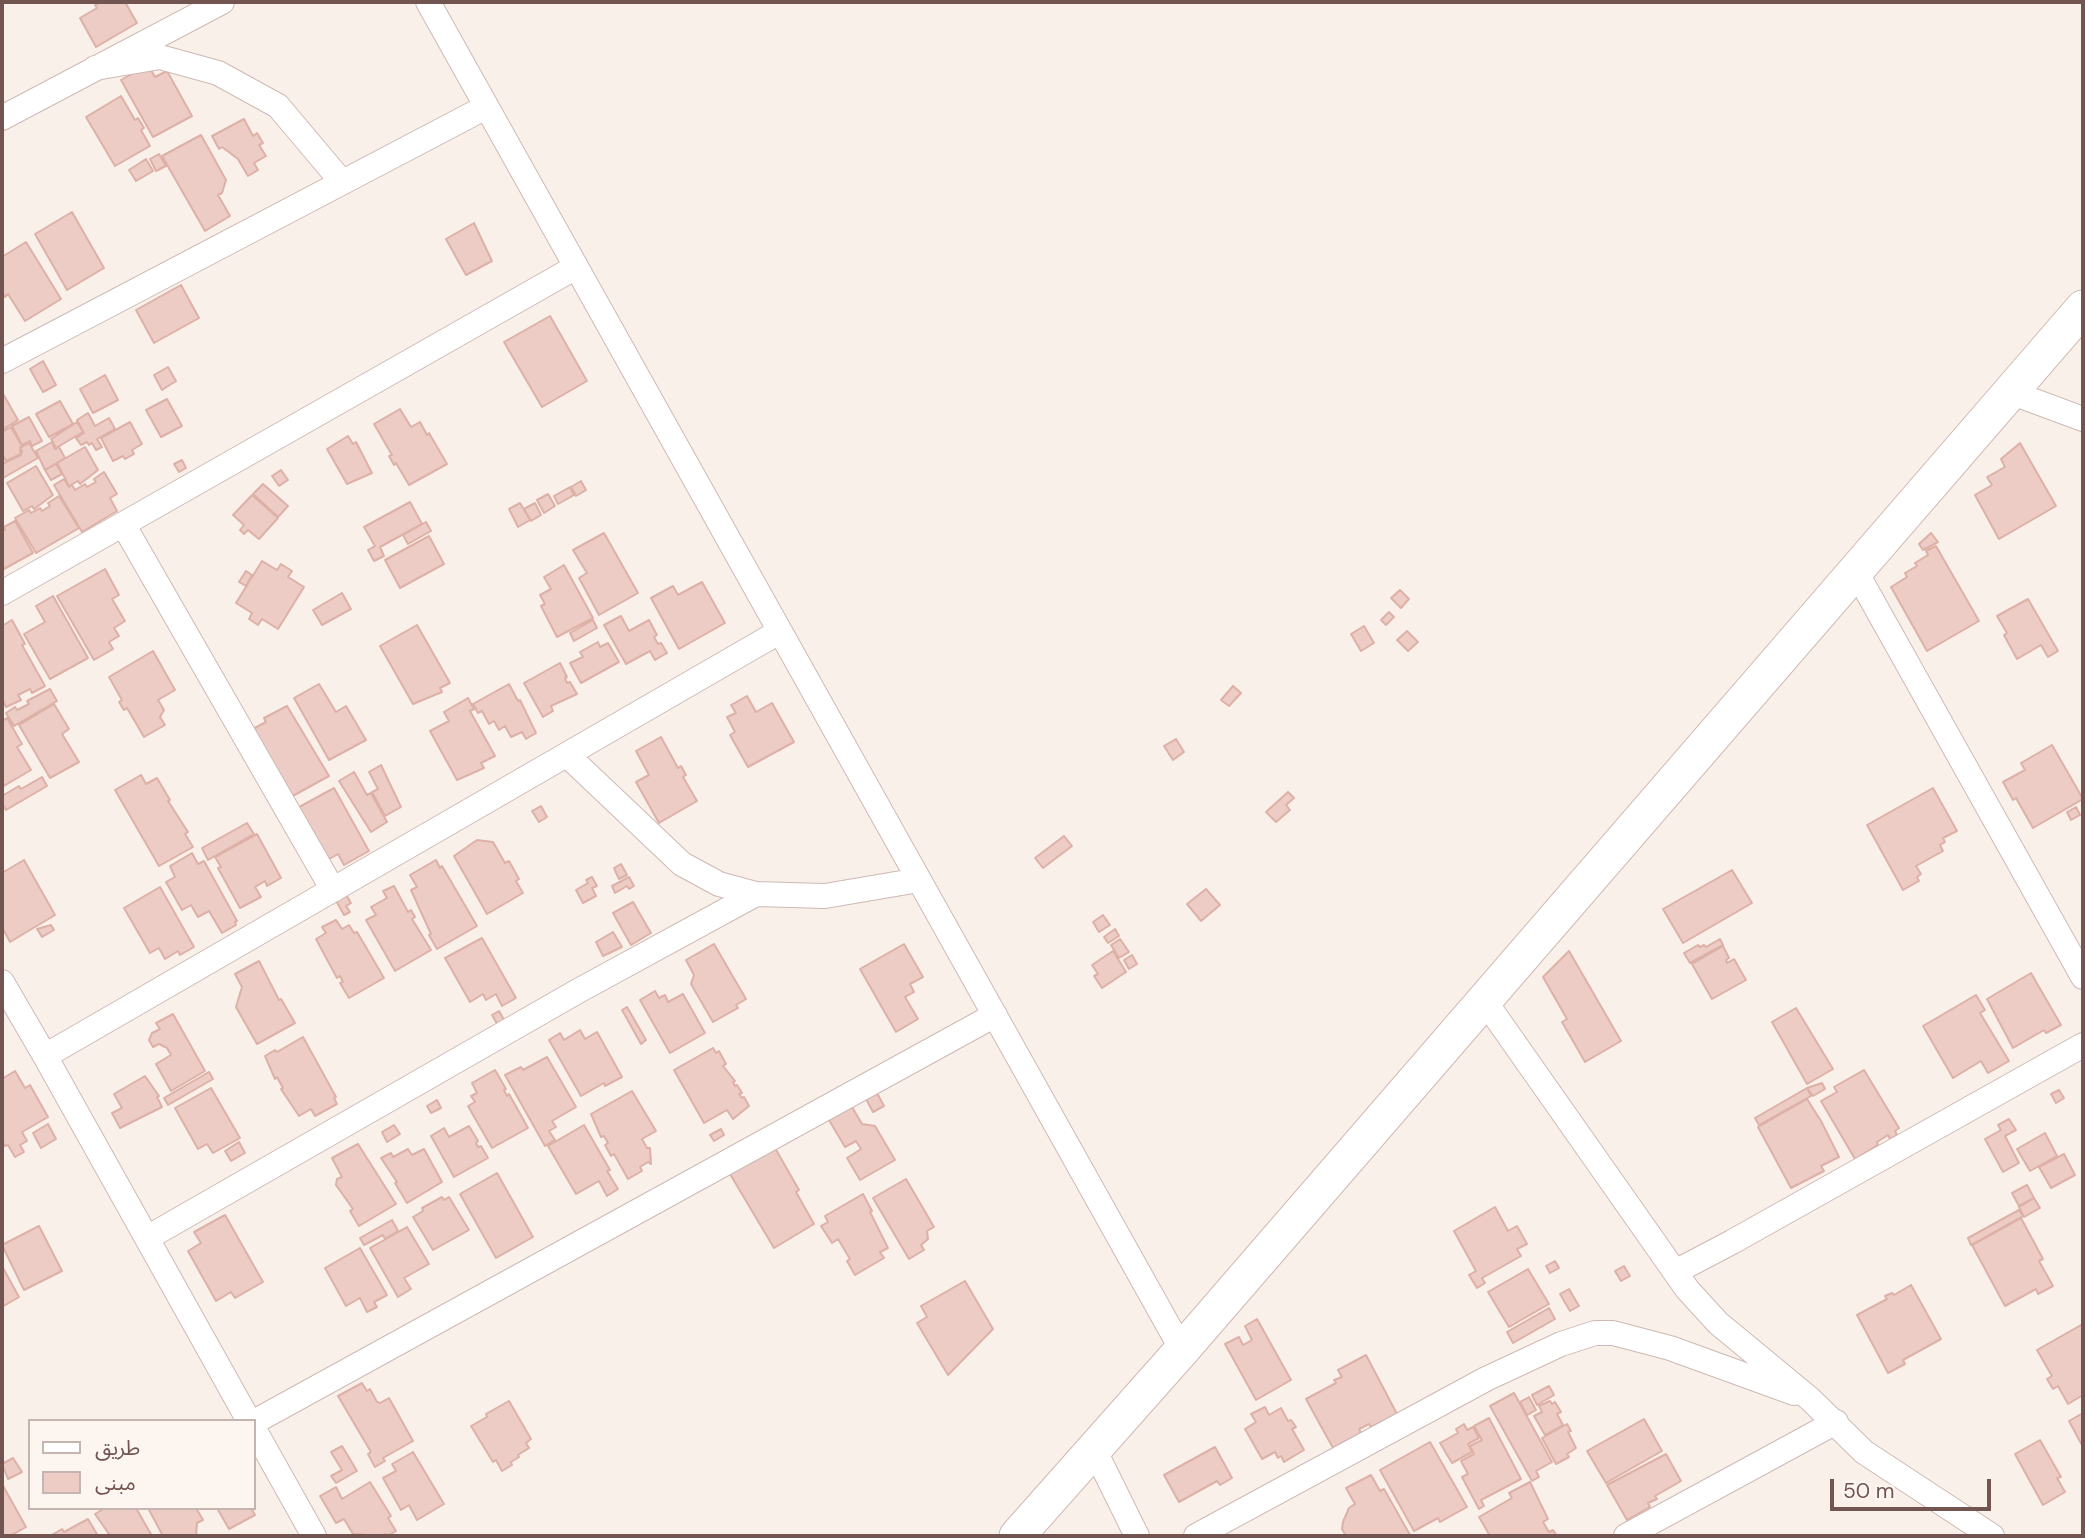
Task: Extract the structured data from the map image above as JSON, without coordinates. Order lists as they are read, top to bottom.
{
  "legend": ["طريق", "مبنى"],
  "scale_bar": "50 m"
}
